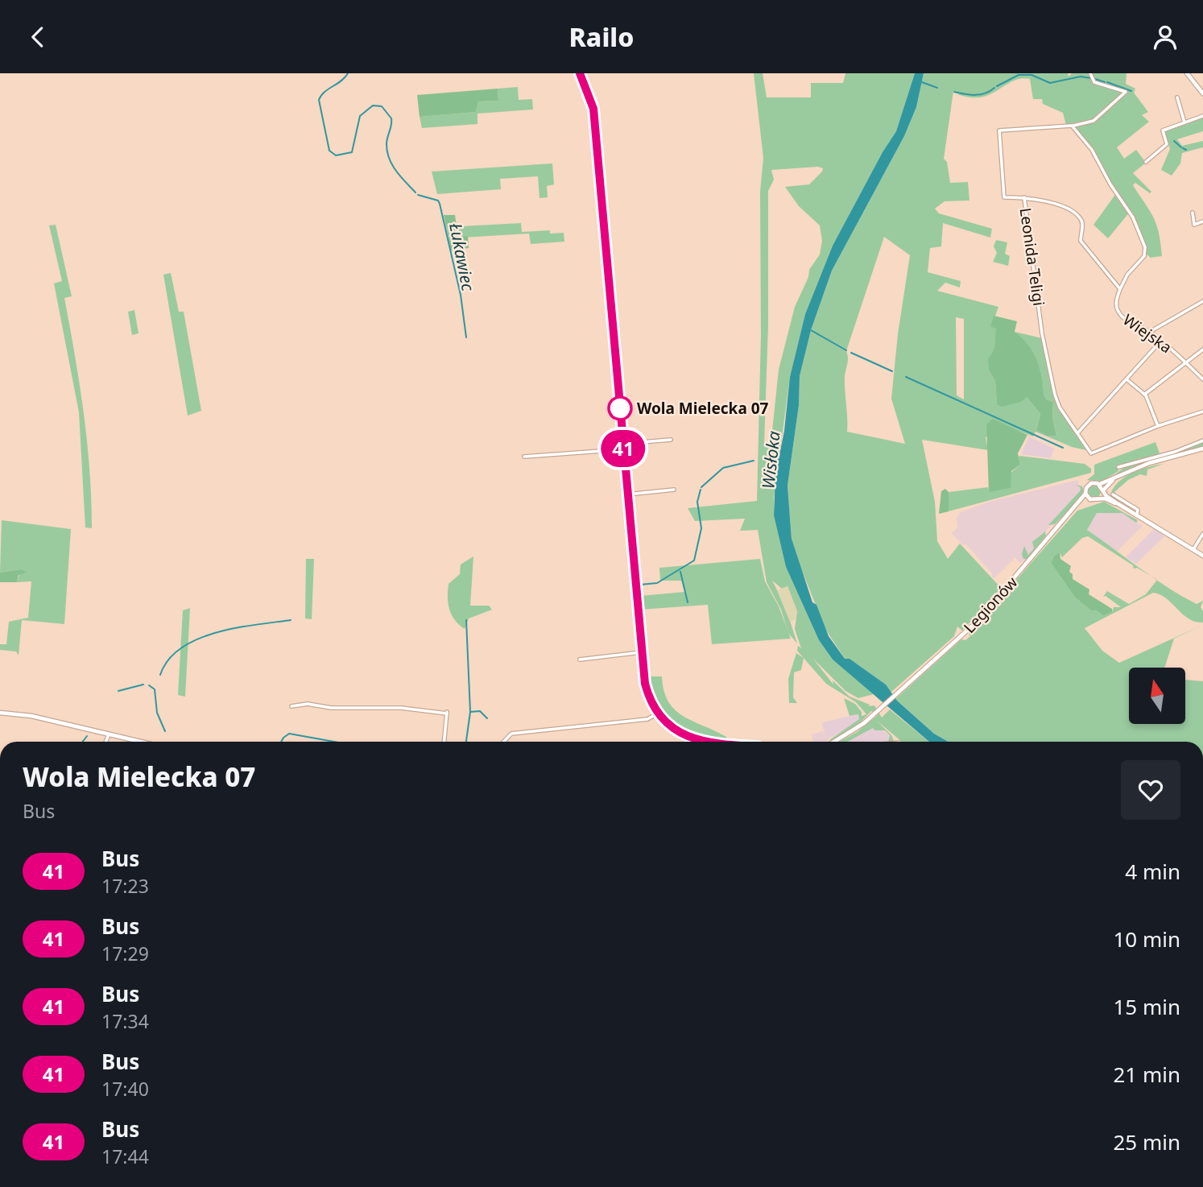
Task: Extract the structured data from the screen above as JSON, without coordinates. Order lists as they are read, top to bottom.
{
  "streets": {
    "street": ["Leonida Teligi", "Wiejska", "Legionów"]
  },
  "water": ["Łukawiec", "Wisłoka"],
  "places": ["Wola Mielecka 07"],
  "lines": ["bus line 41"],
  "north": "top",
  "page": {
    "header": "Railo",
    "on_map": "41",
    "heading": ["Wola Mielecka 07", "Bus"],
    "list": [
      {
        "mark": "41",
        "name": "Bus",
        "note": "17:23",
        "value": "4 min"
      },
      {
        "mark": "41",
        "name": "Bus",
        "note": "17:29",
        "value": "10 min"
      },
      {
        "mark": "41",
        "name": "Bus",
        "note": "17:34",
        "value": "15 min"
      },
      {
        "mark": "41",
        "name": "Bus",
        "note": "17:40",
        "value": "21 min"
      },
      {
        "mark": "41",
        "name": "Bus",
        "note": "17:44",
        "value": "25 min"
      }
    ]
  }
}
